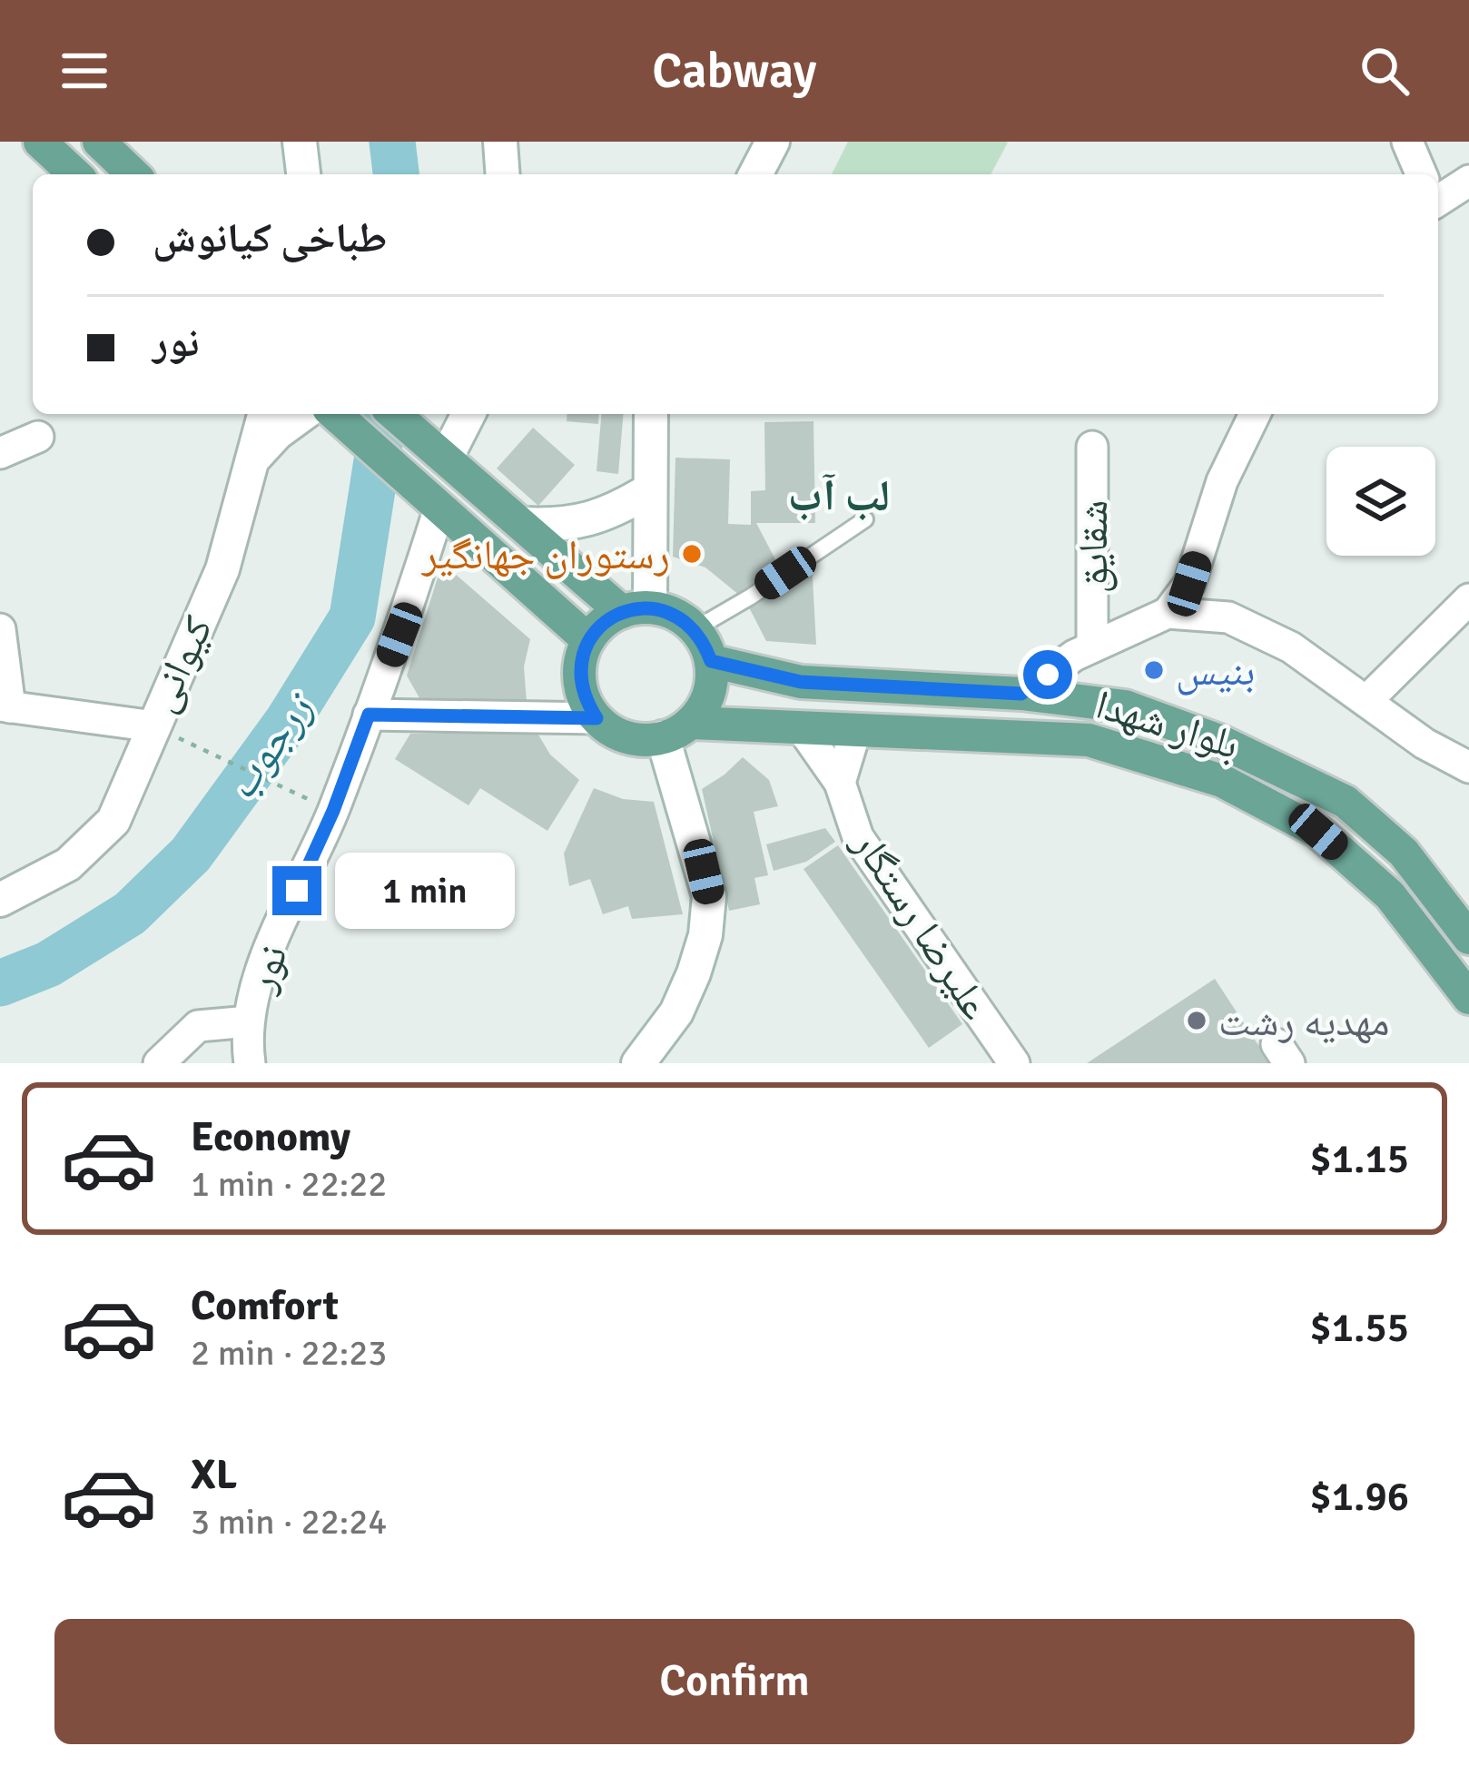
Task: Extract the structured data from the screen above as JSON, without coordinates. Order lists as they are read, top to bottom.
{
  "streets": {
    "main road": ["کیوانی", "بلوار شهدا"],
    "street": ["شقایق", "علیرضا رستگار", "نور"]
  },
  "crossings": [
    ["بلوار شهدا", "علیرضا رستگار"]
  ],
  "districts": ["لب آب"],
  "water": ["زرجوب"],
  "places": ["رستوران جهانگیر", "بنیس", "مهدیه رشت"],
  "page": {
    "header": "Cabway",
    "banner": ["طباخی کیانوش", "نور"],
    "bubble": "1 min",
    "list": [
      {
        "name": "Economy",
        "note": "1 min · 22:22",
        "value": "$1.15"
      },
      {
        "name": "Comfort",
        "note": "2 min · 22:23",
        "value": "$1.55"
      },
      {
        "name": "XL",
        "note": "3 min · 22:24",
        "value": "$1.96"
      }
    ],
    "buttons": "Confirm"
  }
}
